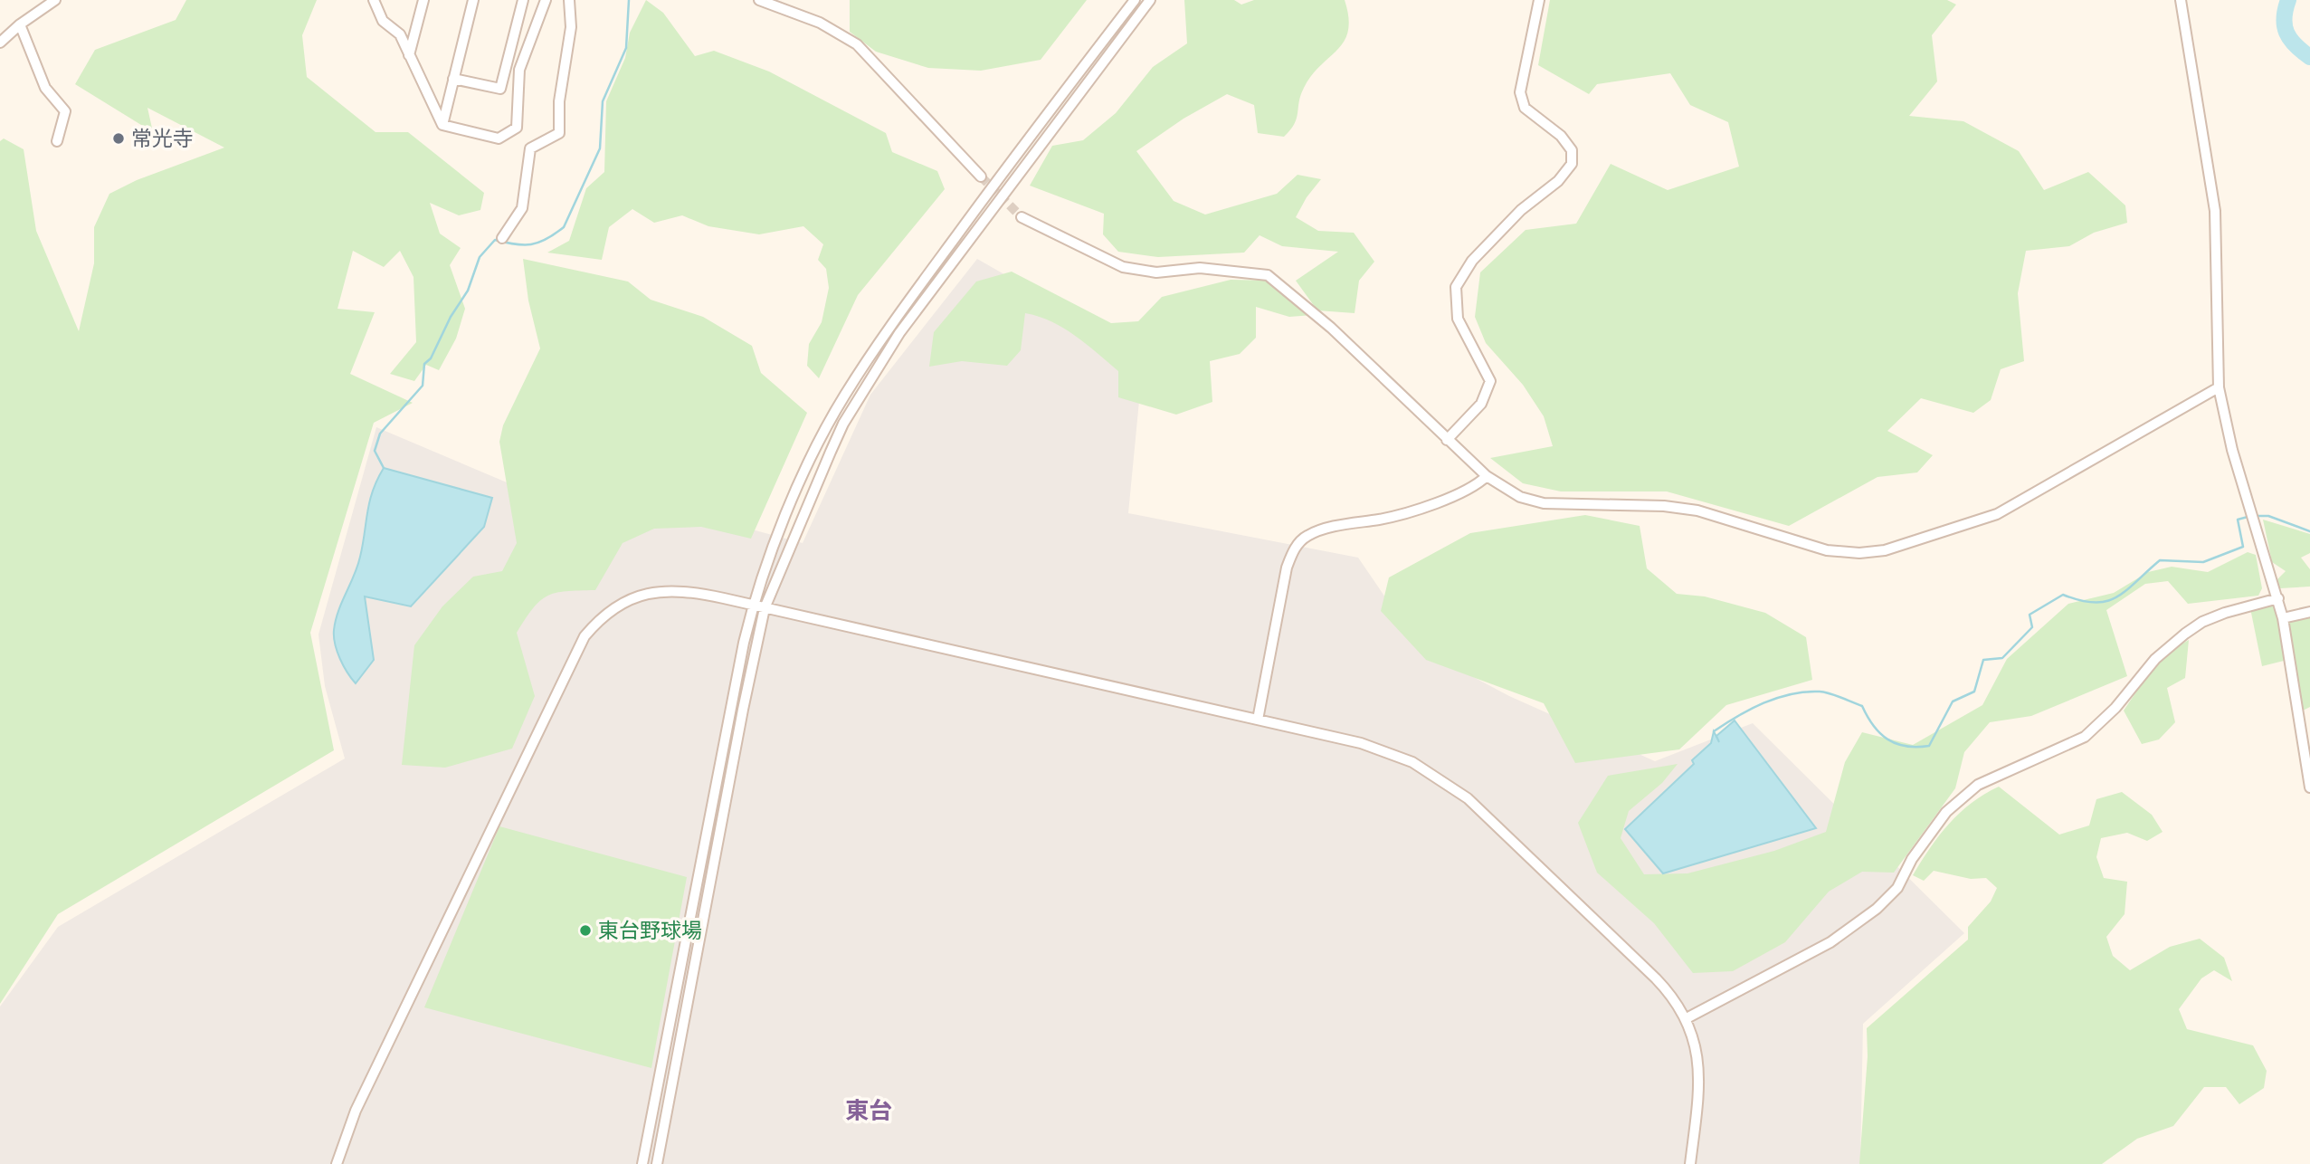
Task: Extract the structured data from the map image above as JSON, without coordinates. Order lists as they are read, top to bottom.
{
  "districts": ["東台"],
  "places": ["常光寺", "東台野球場"]
}
